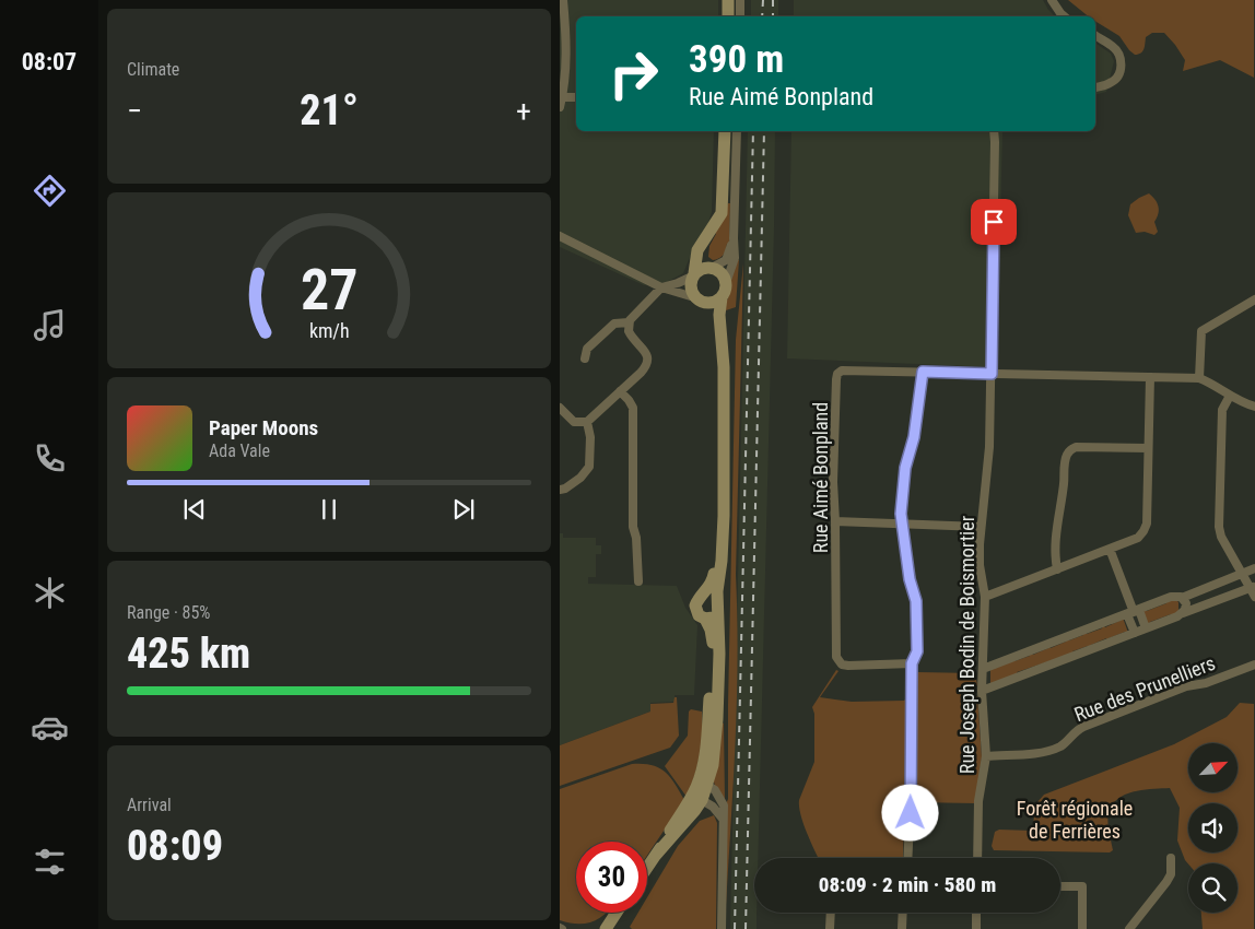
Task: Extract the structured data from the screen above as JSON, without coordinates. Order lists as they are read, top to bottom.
{
  "streets": {
    "street": ["Rue Aimé Bonpland", "Rue Joseph Bodin de Boismortier", "Rue des Prunelliers"]
  },
  "crossings": [
    ["Rue Aimé Bonpland", "Rue Joseph Bodin de Boismortier"],
    ["Rue Joseph Bodin de Boismortier", "Rue des Prunelliers"]
  ],
  "parks": ["Forêt régionale de Ferrières"],
  "north": "top right",
  "page": {
    "tabs": "08:07",
    "tile": [
      "Climate",
      ["Range · 85%", "425 km"],
      ["Arrival", "08:09"]
    ],
    "turn": ["390 m", "Rue Aimé Bonpland"],
    "heat": ["−", "21°", "+"],
    "song": ["Paper Moons", "Ada Vale"],
    "limit": "30",
    "trip": "08:09 · 2 min · 580 m",
    "gauge": ["27", "km/h"]
  }
}
